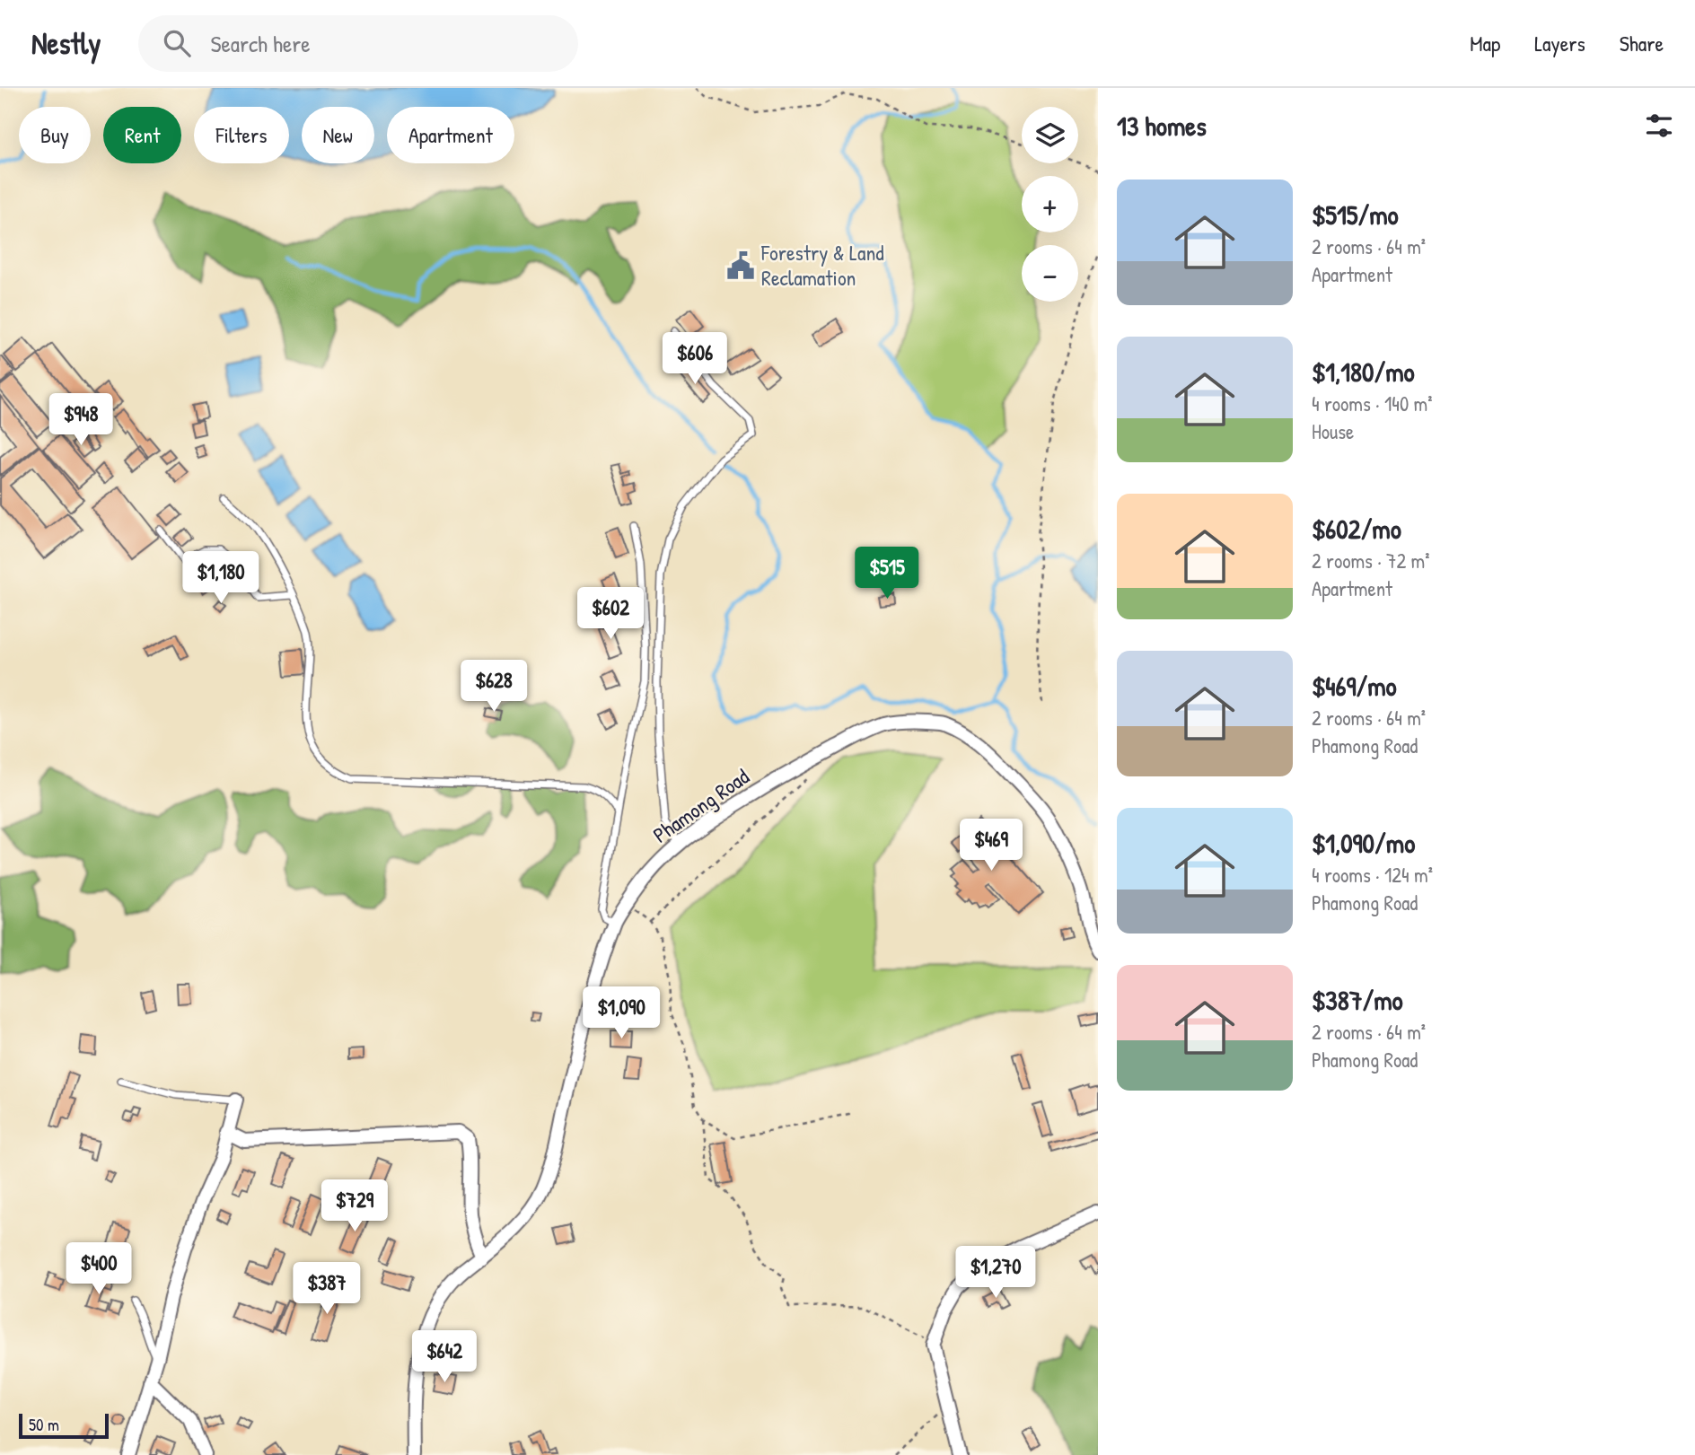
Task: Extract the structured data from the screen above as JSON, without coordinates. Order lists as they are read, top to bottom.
{
  "streets": {
    "street": ["Phamong Road"]
  },
  "places": {
    "public building": ["Forestry & Land Reclamation"]
  },
  "scale_bar": "50 m",
  "page": {
    "header": "Nestly",
    "search": "Search here",
    "nav": ["Map", "Layers", "Share"],
    "heading": "13 homes",
    "map_buttons": ["+", "−"],
    "chip": [
      "Buy",
      "Rent",
      "Filters",
      "New",
      "Apartment"
    ],
    "list": [
      {
        "name": "$515/mo",
        "note": "2 rooms · 64 m² · Apartment"
      },
      {
        "name": "$1,180/mo",
        "note": "4 rooms · 140 m² · House"
      },
      {
        "name": "$602/mo",
        "note": "2 rooms · 72 m² · Apartment"
      },
      {
        "name": "$469/mo",
        "note": "2 rooms · 64 m² · Phamong Road"
      },
      {
        "name": "$1,090/mo",
        "note": "4 rooms · 124 m² · Phamong Road"
      },
      {
        "name": "$387/mo",
        "note": "2 rooms · 64 m² · Phamong Road"
      }
    ],
    "price": [
      "$606",
      "$948",
      "$515",
      "$1,180",
      "$602",
      "$628",
      "$469",
      "$1,090",
      "$729",
      "$400",
      "$1,270",
      "$387",
      "$642"
    ],
    "scale": "50 m"
  }
}
